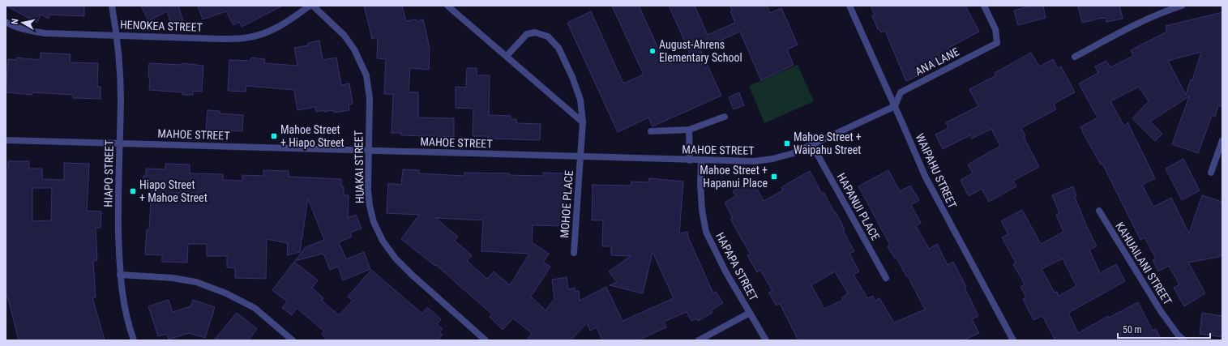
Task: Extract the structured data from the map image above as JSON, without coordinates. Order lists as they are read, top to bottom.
{
  "streets": {
    "street": [
      "HENOKEA STREET",
      "ANA LANE",
      "MAHOE STREET",
      "HUAKAI STREET",
      "WAIPAHU STREET",
      "HIAPO STREET",
      "MOHOE PLACE",
      "HAPANUI PLACE",
      "KAHUAILANI STREET",
      "HAPAPA STREET"
    ]
  },
  "crossings": [
    ["HENOKEA STREET", "HIAPO STREET"],
    ["ANA LANE", "MAHOE STREET"],
    ["ANA LANE", "WAIPAHU STREET"],
    ["MAHOE STREET", "HUAKAI STREET"],
    ["MAHOE STREET", "WAIPAHU STREET"],
    ["MAHOE STREET", "HIAPO STREET"],
    ["MAHOE STREET", "MOHOE PLACE"],
    ["MAHOE STREET", "HAPANUI PLACE"],
    ["MAHOE STREET", "HAPAPA STREET"]
  ],
  "places": {
    "other": ["August-Ahrens Elementary School"],
    "transit": [
      "Mahoe Street + Hiapo Street",
      "Mahoe Street + Waipahu Street",
      "Mahoe Street + Hapanui Place",
      "Hiapo Street + Mahoe Street"
    ]
  },
  "scale_bar": "50 m",
  "north": "left"
}
